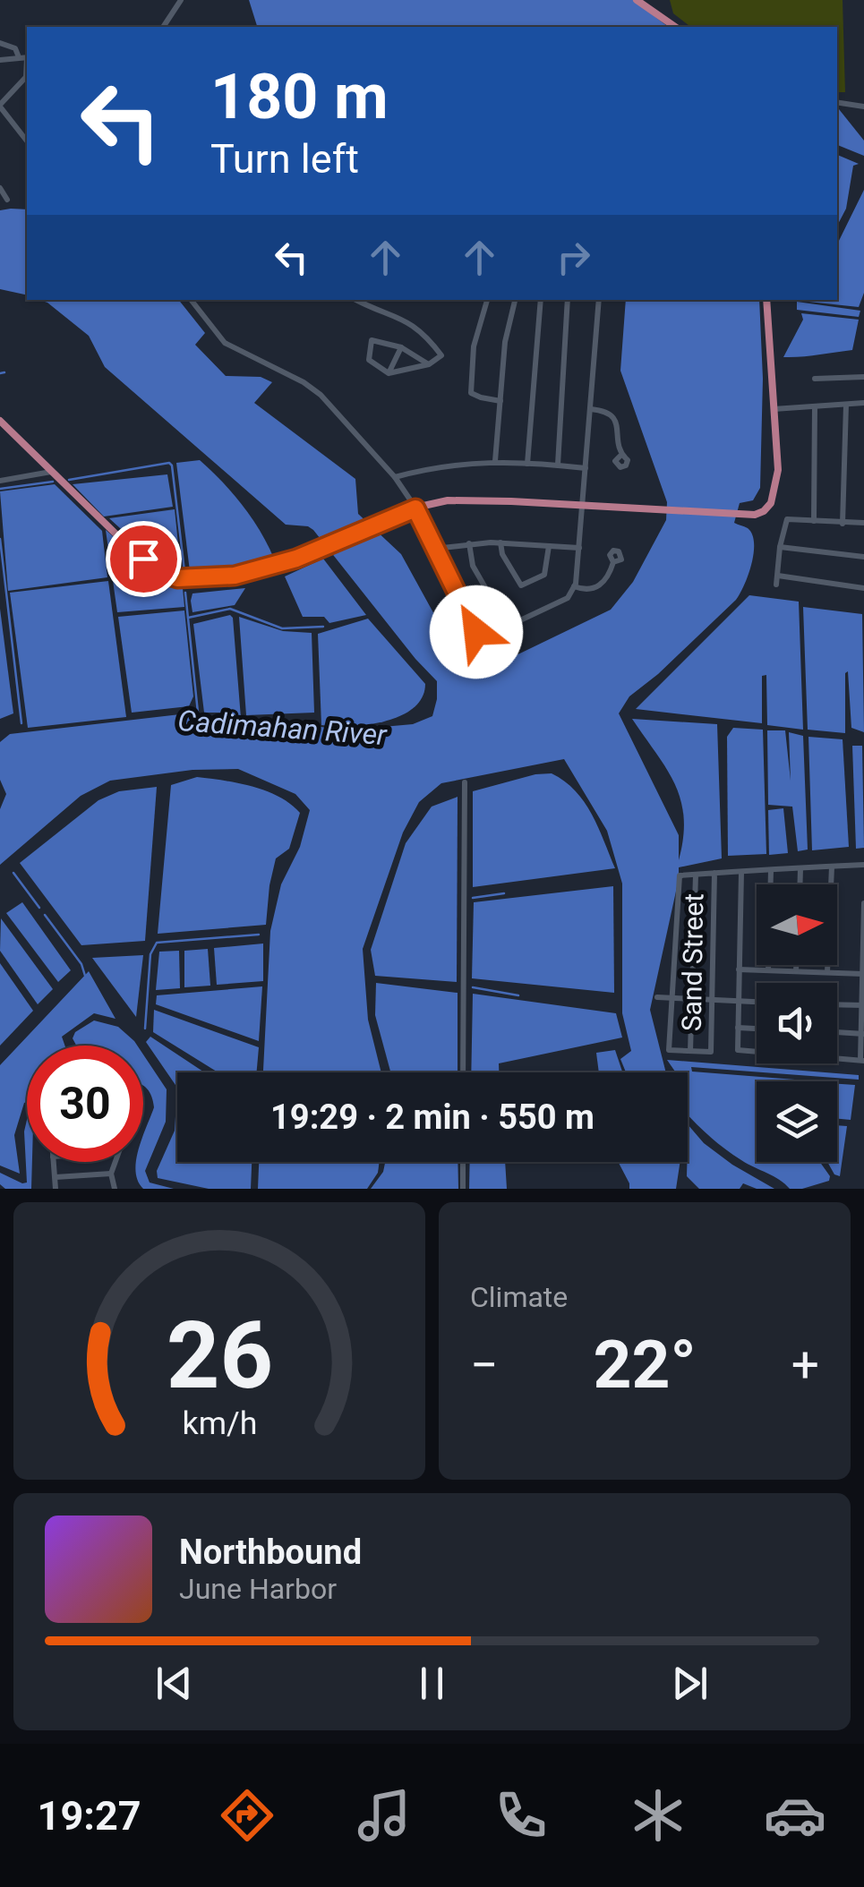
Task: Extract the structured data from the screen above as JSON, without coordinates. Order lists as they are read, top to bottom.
{
  "streets": {
    "street": ["Sand Street"]
  },
  "water": ["Cadimahan River"],
  "north": "right",
  "page": {
    "turn": ["180 m", "Turn left"],
    "limit": "30",
    "trip": "19:29 · 2 min · 550 m",
    "tile": "Climate",
    "heat": ["−", "22°", "+"],
    "song": ["Northbound", "June Harbor"],
    "tabs": "19:27",
    "gauge": ["26", "km/h"]
  }
}
